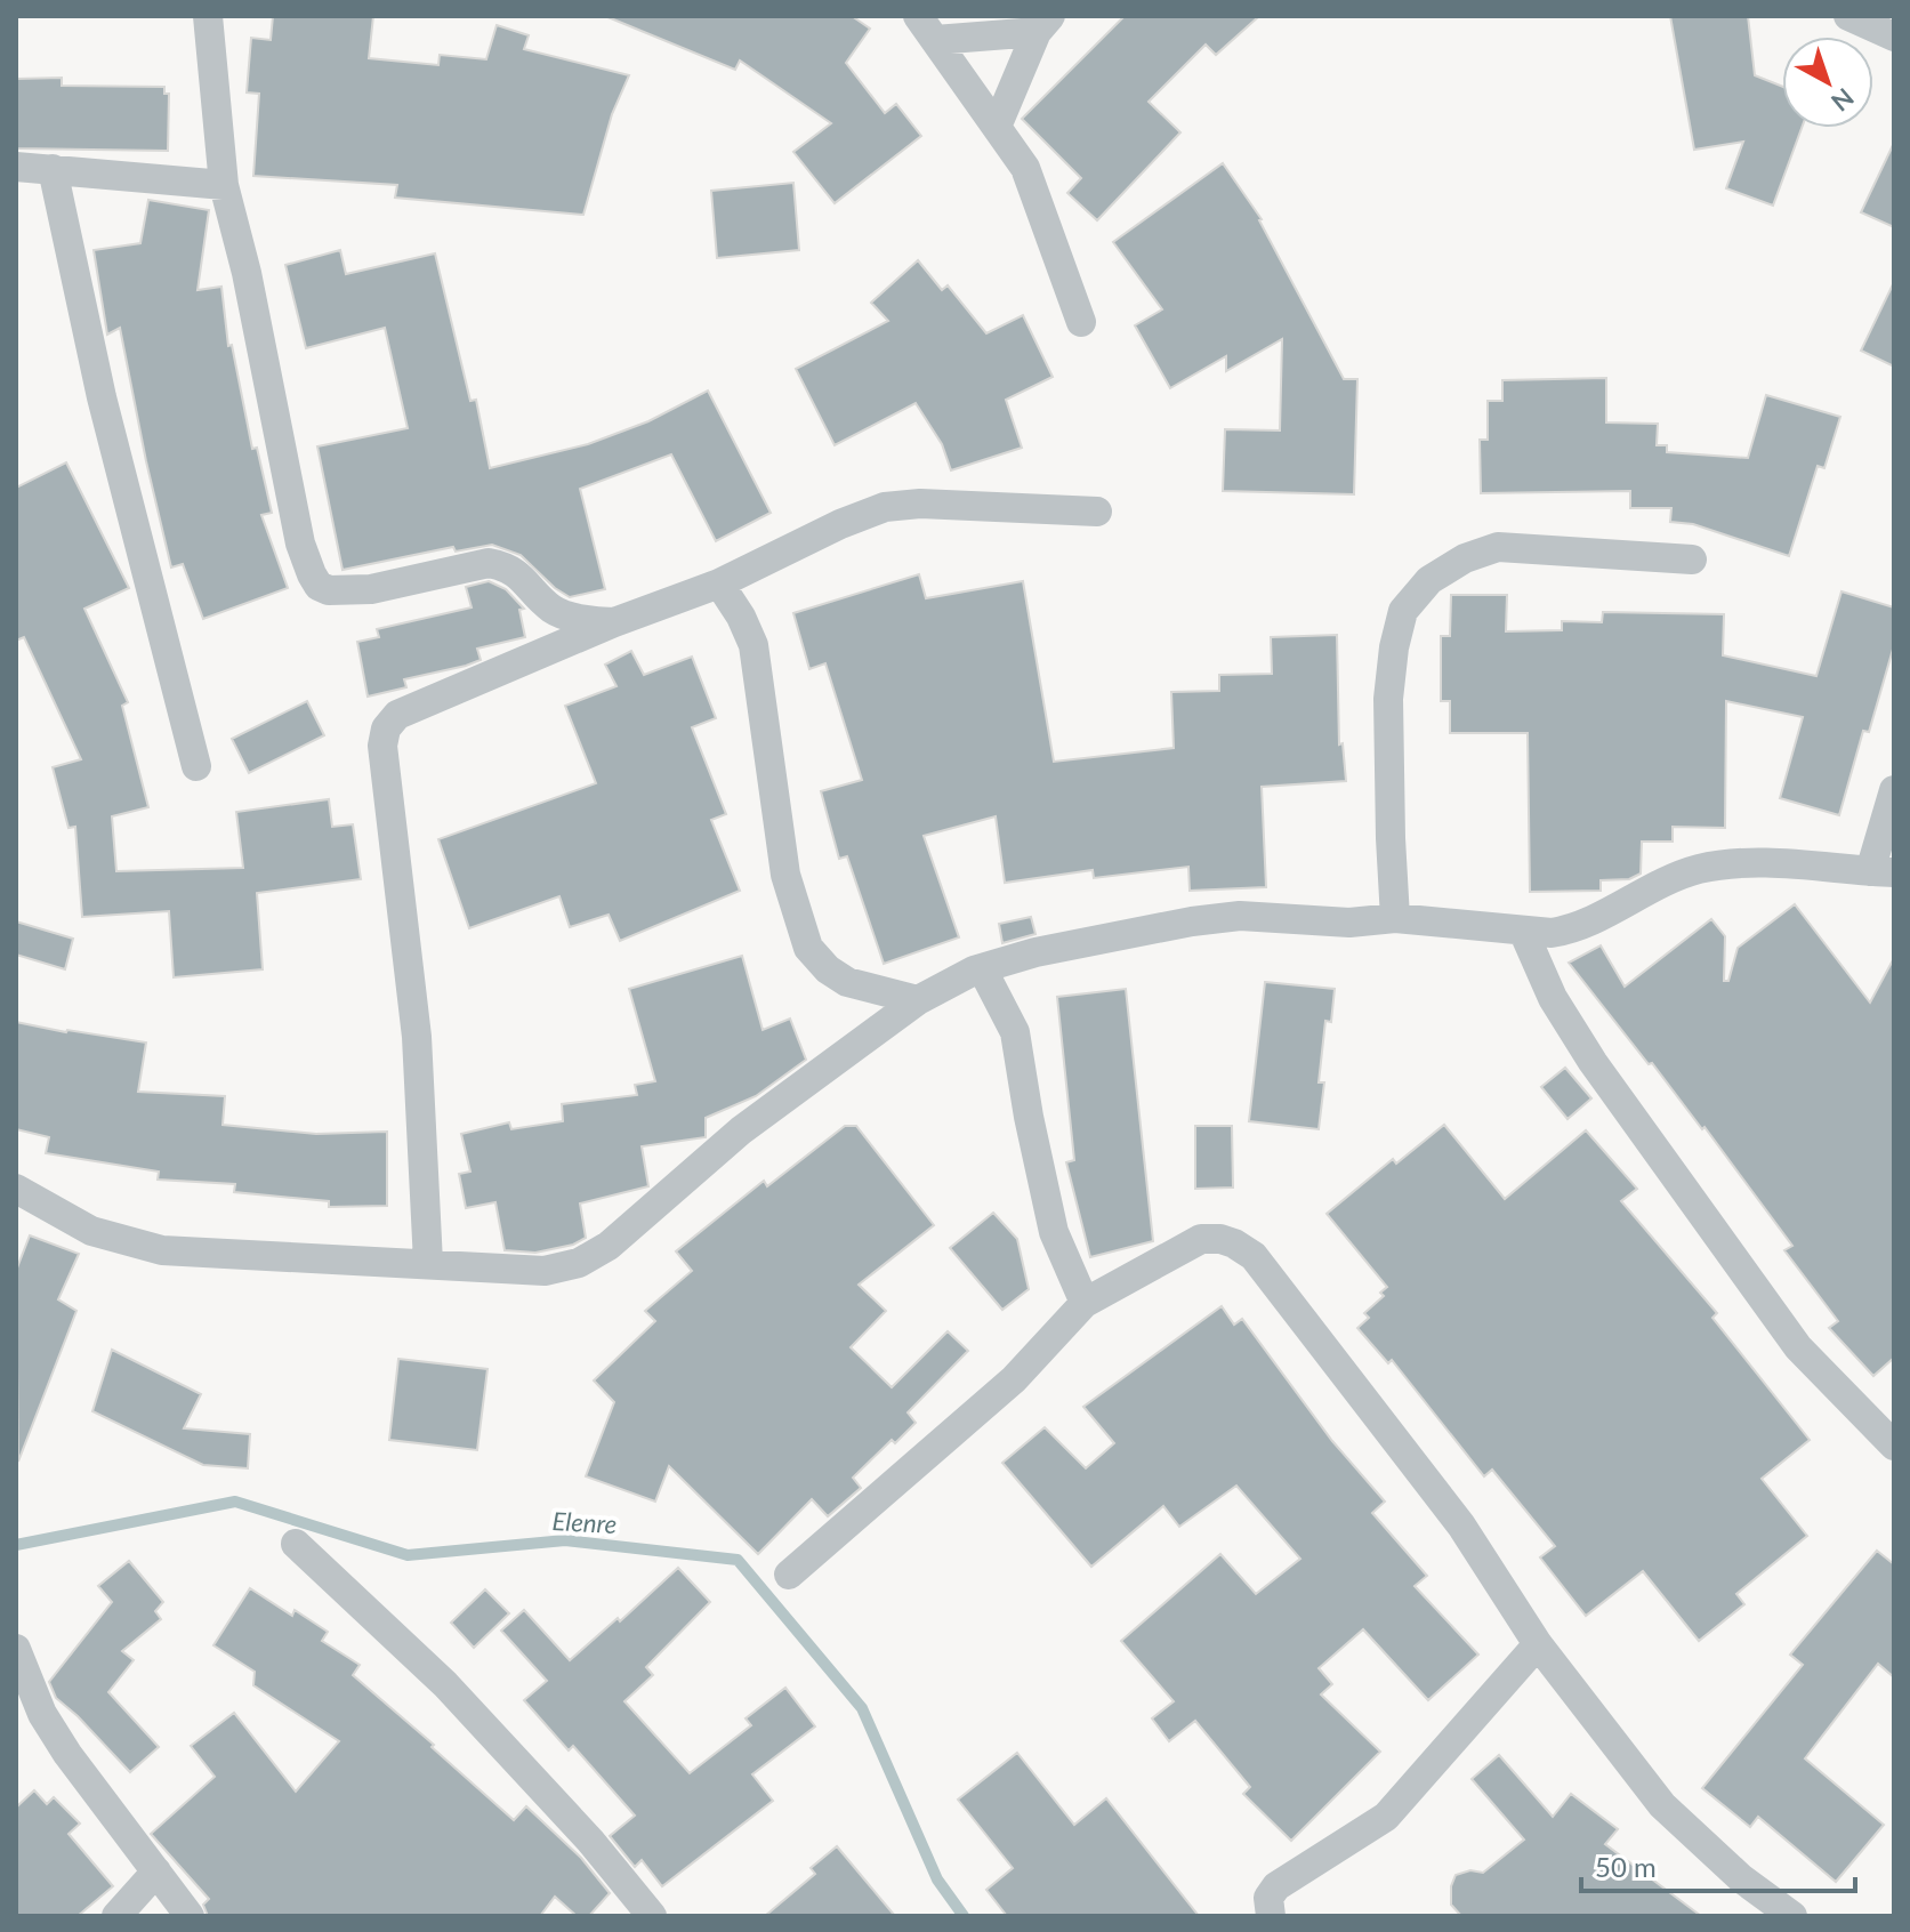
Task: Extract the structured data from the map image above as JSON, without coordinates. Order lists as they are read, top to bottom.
{
  "water": ["Elenre"],
  "scale_bar": "50 m",
  "north": "bottom right"
}
